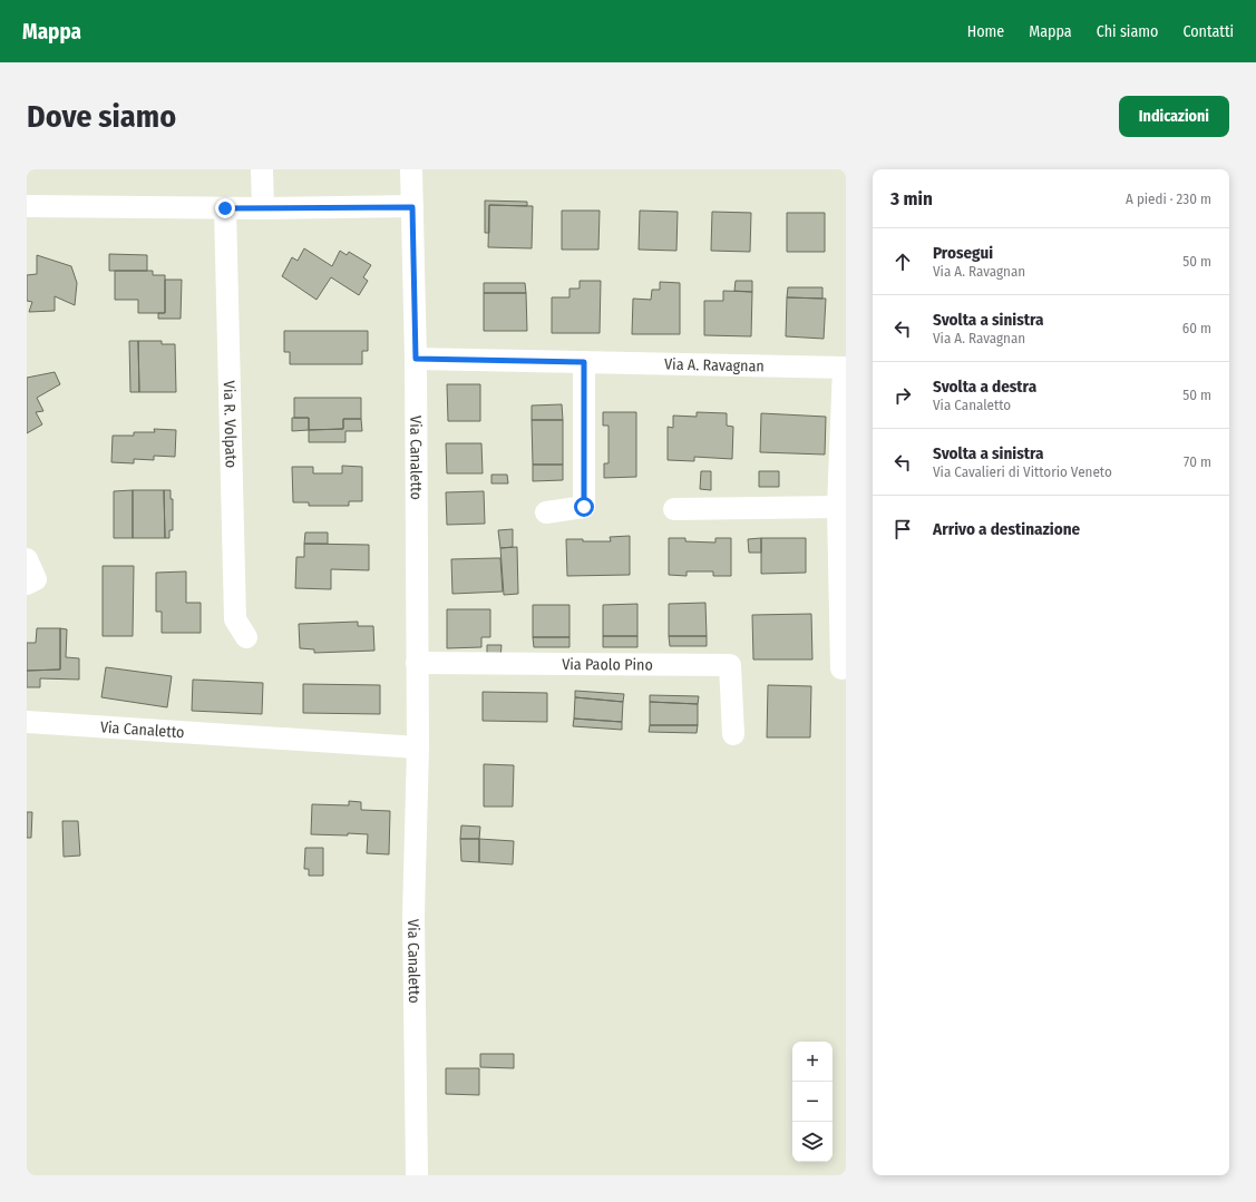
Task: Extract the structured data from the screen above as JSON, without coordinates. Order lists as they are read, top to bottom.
{
  "streets": {
    "street": [
      "Via A. Ravagnan",
      "Via R. Volpato",
      "Via Canaletto",
      "Via Paolo Pino"
    ]
  },
  "crossings": [
    ["Via A. Ravagnan", "Via Canaletto"],
    ["Via Canaletto", "Via Paolo Pino"]
  ],
  "page": {
    "header": "Mappa",
    "nav": [
      "Home",
      "Mappa",
      "Chi siamo",
      "Contatti"
    ],
    "buttons": "Indicazioni",
    "title": "Dove siamo",
    "heading": ["3 min", "A piedi · 230 m"],
    "list": [
      ["Prosegui", "Via A. Ravagnan", "50 m"],
      ["Svolta a sinistra", "Via A. Ravagnan", "60 m"],
      ["Svolta a destra", "Via Canaletto", "50 m"],
      ["Svolta a sinistra", "Via Cavalieri di Vittorio Veneto", "70 m"],
      "Arrivo a destinazione"
    ],
    "map_buttons": ["+", "−"]
  }
}
